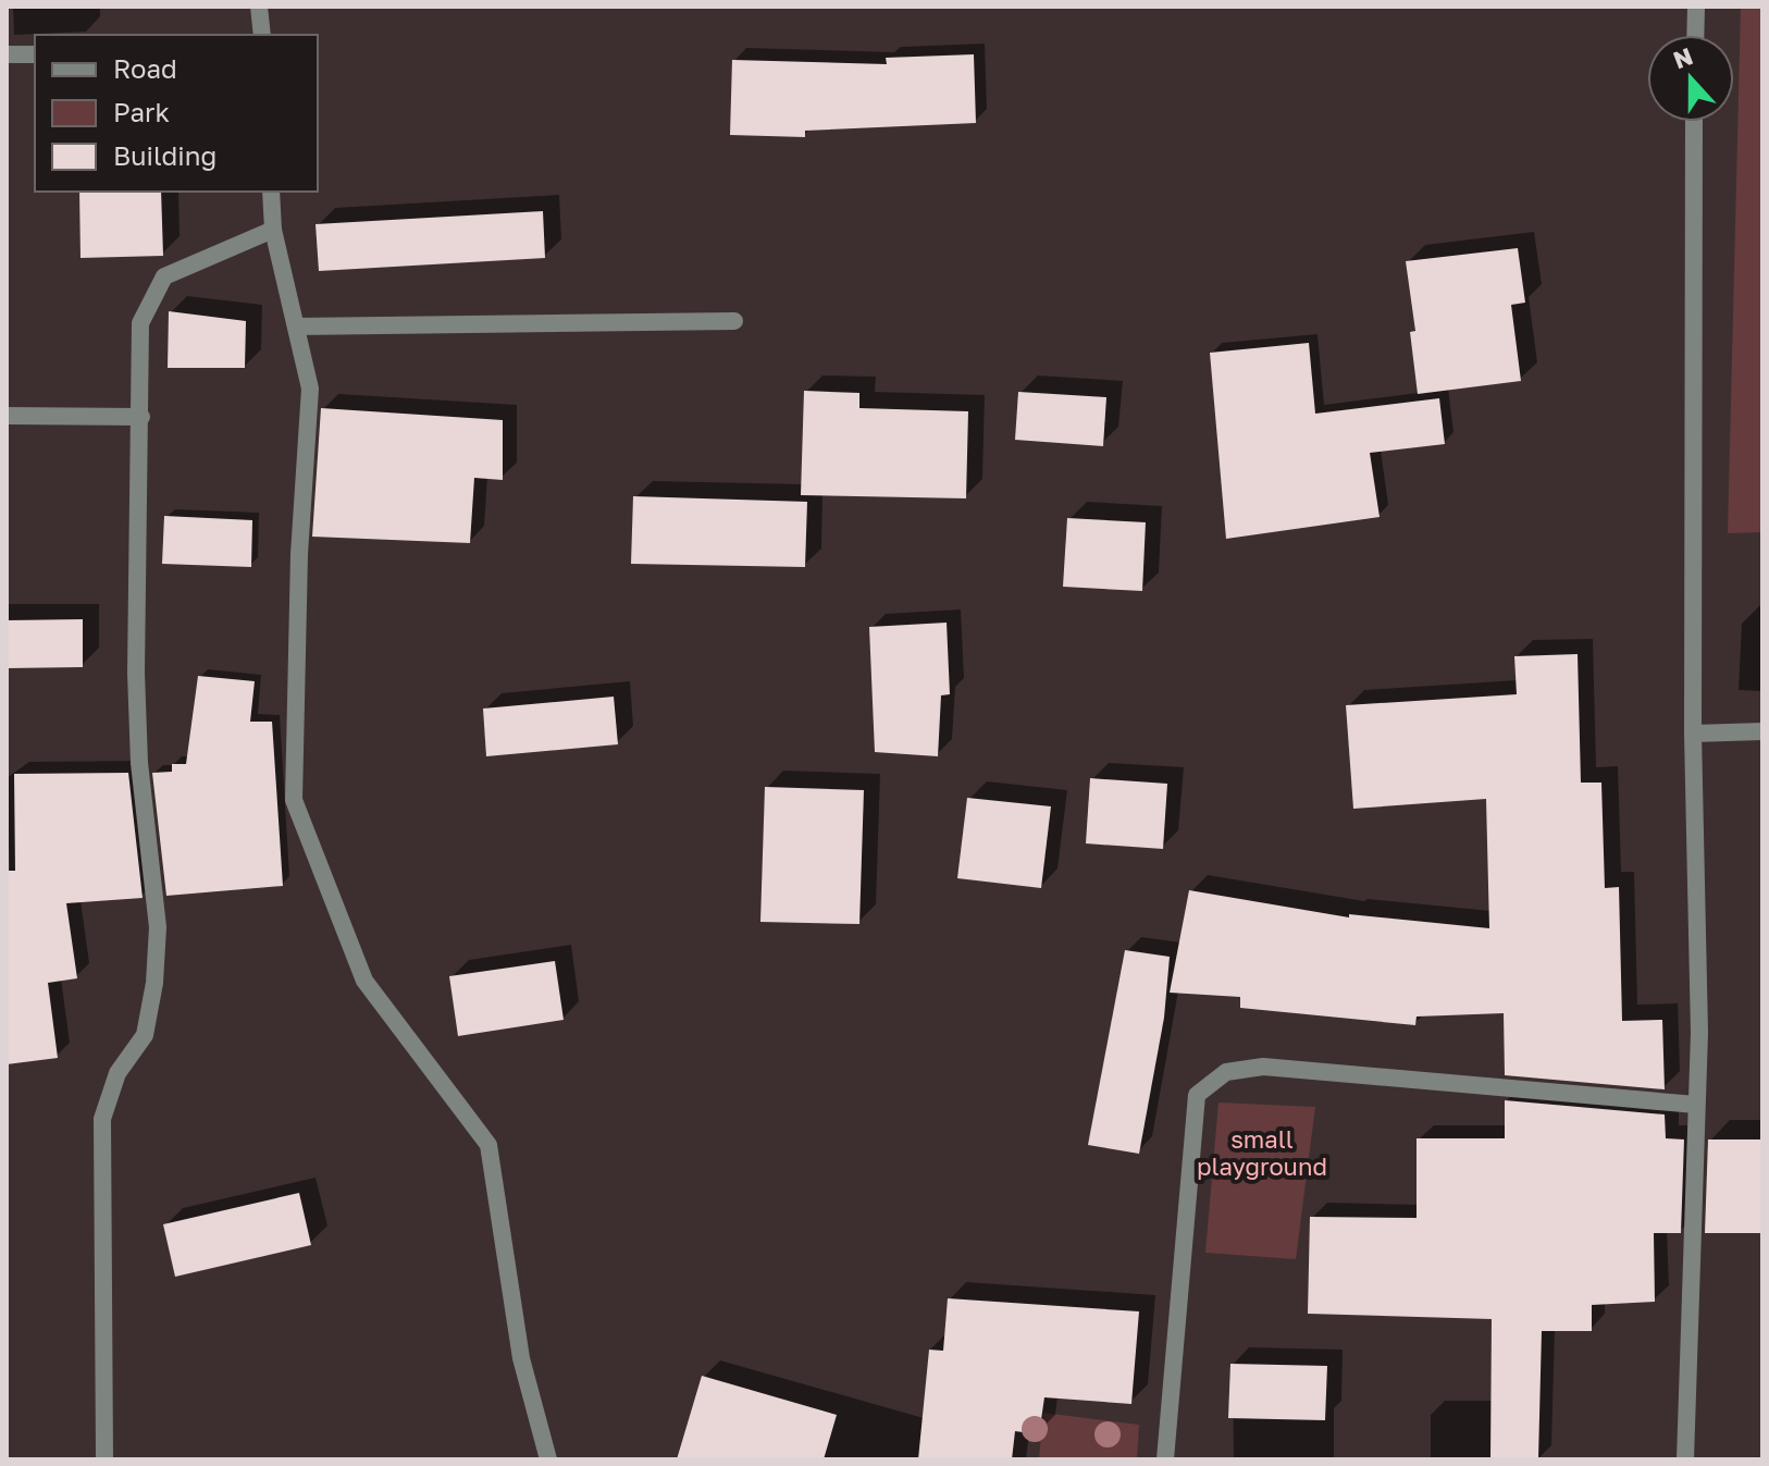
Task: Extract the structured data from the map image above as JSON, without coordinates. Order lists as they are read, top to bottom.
{
  "parks": ["small playground"],
  "legend": ["Road", "Park", "Building"],
  "north": "top"
}
